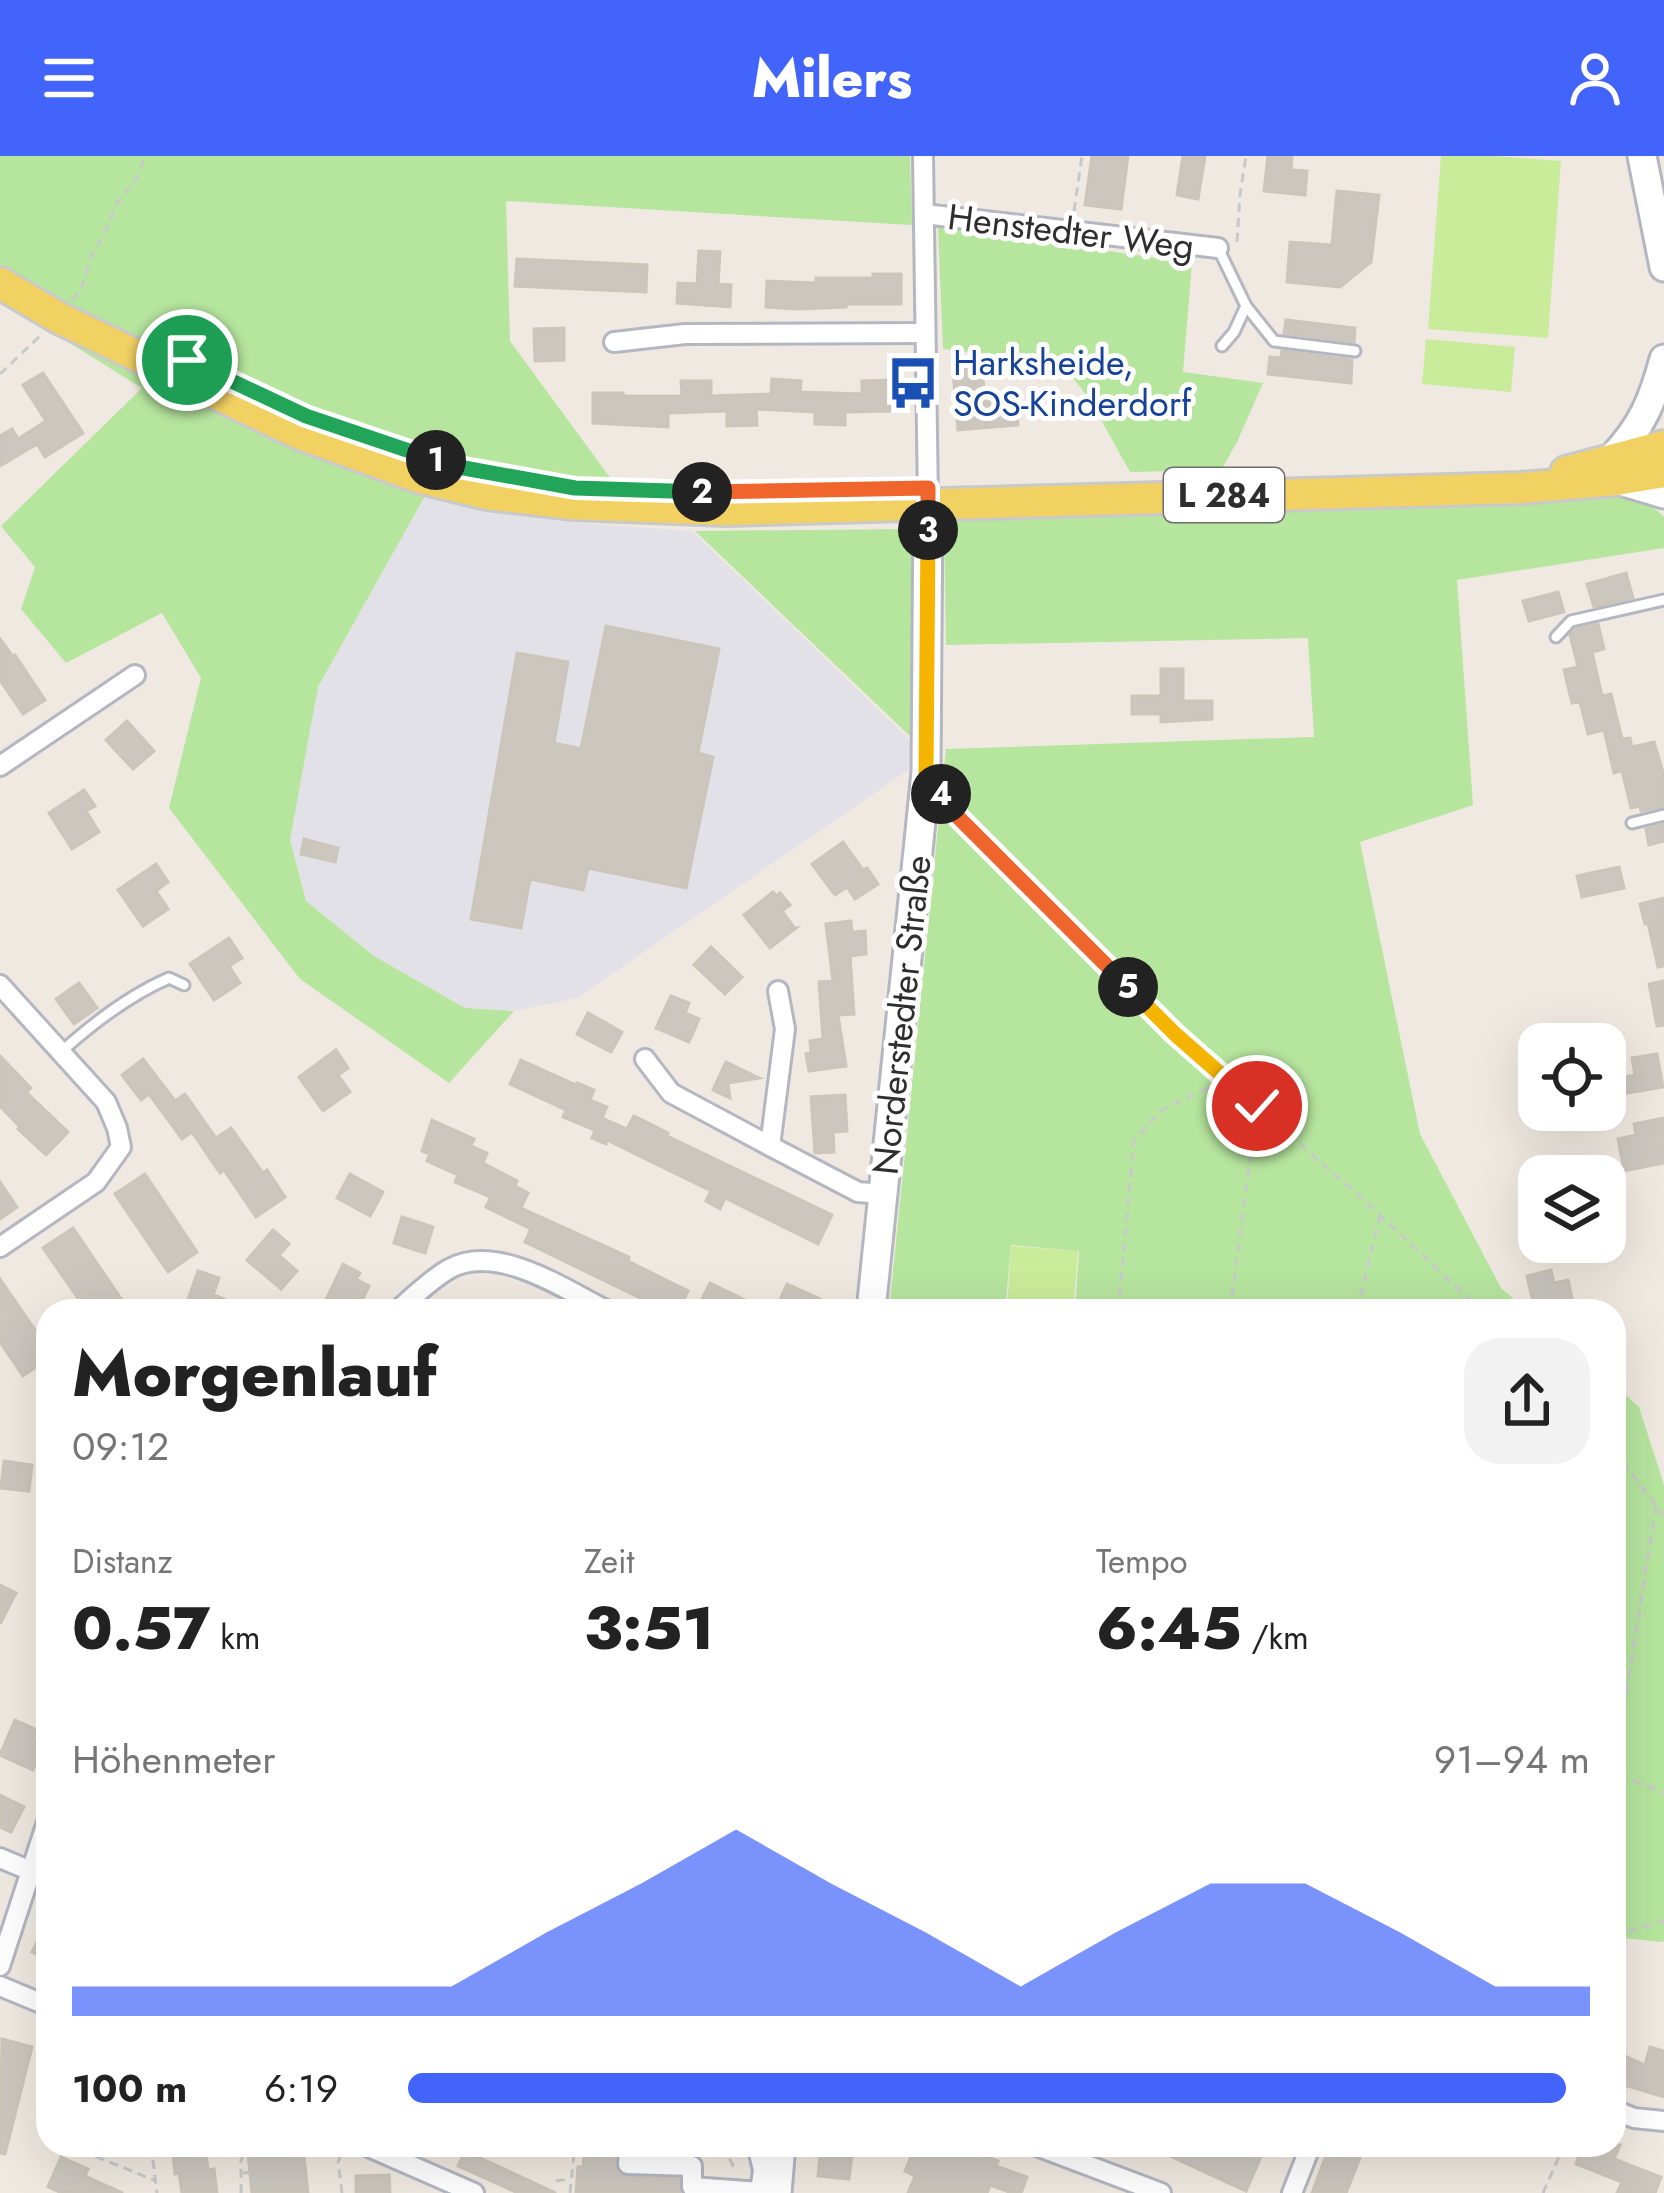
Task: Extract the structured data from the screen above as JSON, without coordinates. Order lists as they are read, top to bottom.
{
  "streets": {
    "main road": ["L 284"],
    "street": ["Henstedter Weg", "Norderstedter Straße"]
  },
  "crossings": [
    ["Henstedter Weg", "L 284"],
    ["Henstedter Weg", "Norderstedter Straße"],
    ["L 284", "Norderstedter Straße"]
  ],
  "places": {
    "bus stop": ["Harksheide, SOS-Kinderdorf"]
  },
  "page": {
    "header": "Milers",
    "pins": [
      "1",
      "2",
      "3",
      "4",
      "5"
    ],
    "heading": ["Morgenlauf", "09:12"],
    "stats": [
      ["Distanz", "0.57 km"],
      ["Zeit", "3:51"],
      ["Tempo", "6:45 /km"]
    ],
    "chart": ["Höhenmeter", "91–94 m"],
    "list": [
      {
        "name": "100 m",
        "note": "6:19"
      }
    ]
  }
}
